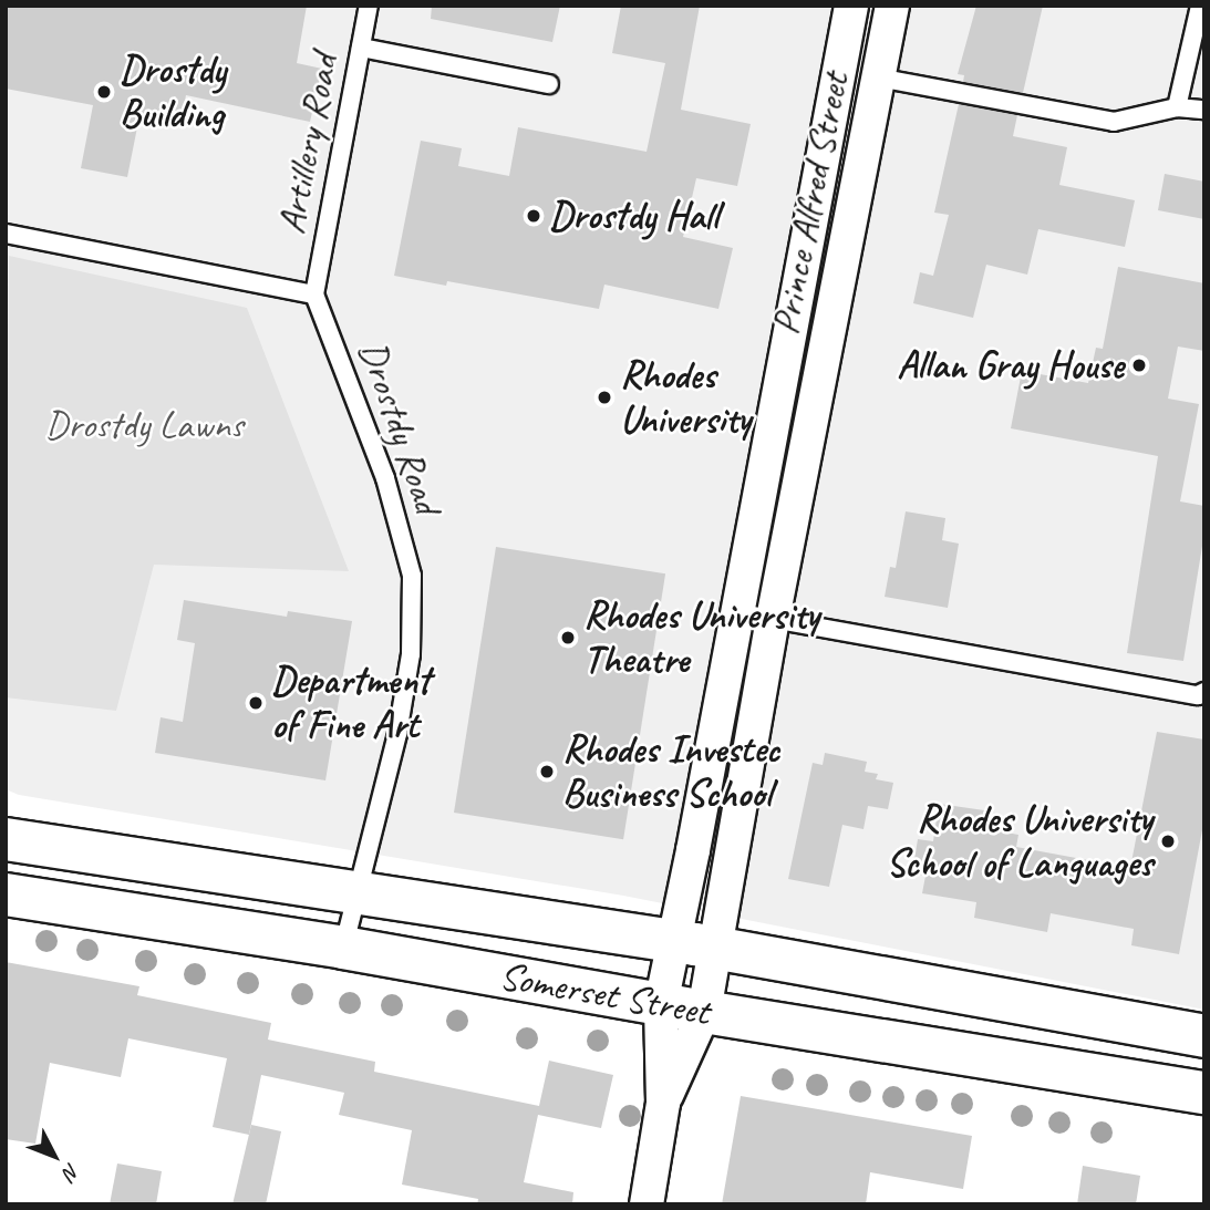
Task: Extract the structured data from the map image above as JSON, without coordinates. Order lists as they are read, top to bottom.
{
  "streets": {
    "main road": ["Somerset Street"],
    "street": ["Prince Alfred Street"],
    "lane": ["Artillery Road", "Drostdy Road"]
  },
  "crossings": [
    ["Artillery Road", "Drostdy Road"],
    ["Prince Alfred Street", "Somerset Street"],
    ["Drostdy Road", "Somerset Street"]
  ],
  "parks": ["Drostdy Lawns"],
  "places": [
    "Drostdy Building",
    "Drostdy Hall",
    "Allan Gray House",
    "Rhodes University",
    "Rhodes University Theatre",
    "Department of Fine Art",
    "Rhodes Investec Business School",
    "Rhodes University School of Languages"
  ],
  "north": "bottom right"
}
